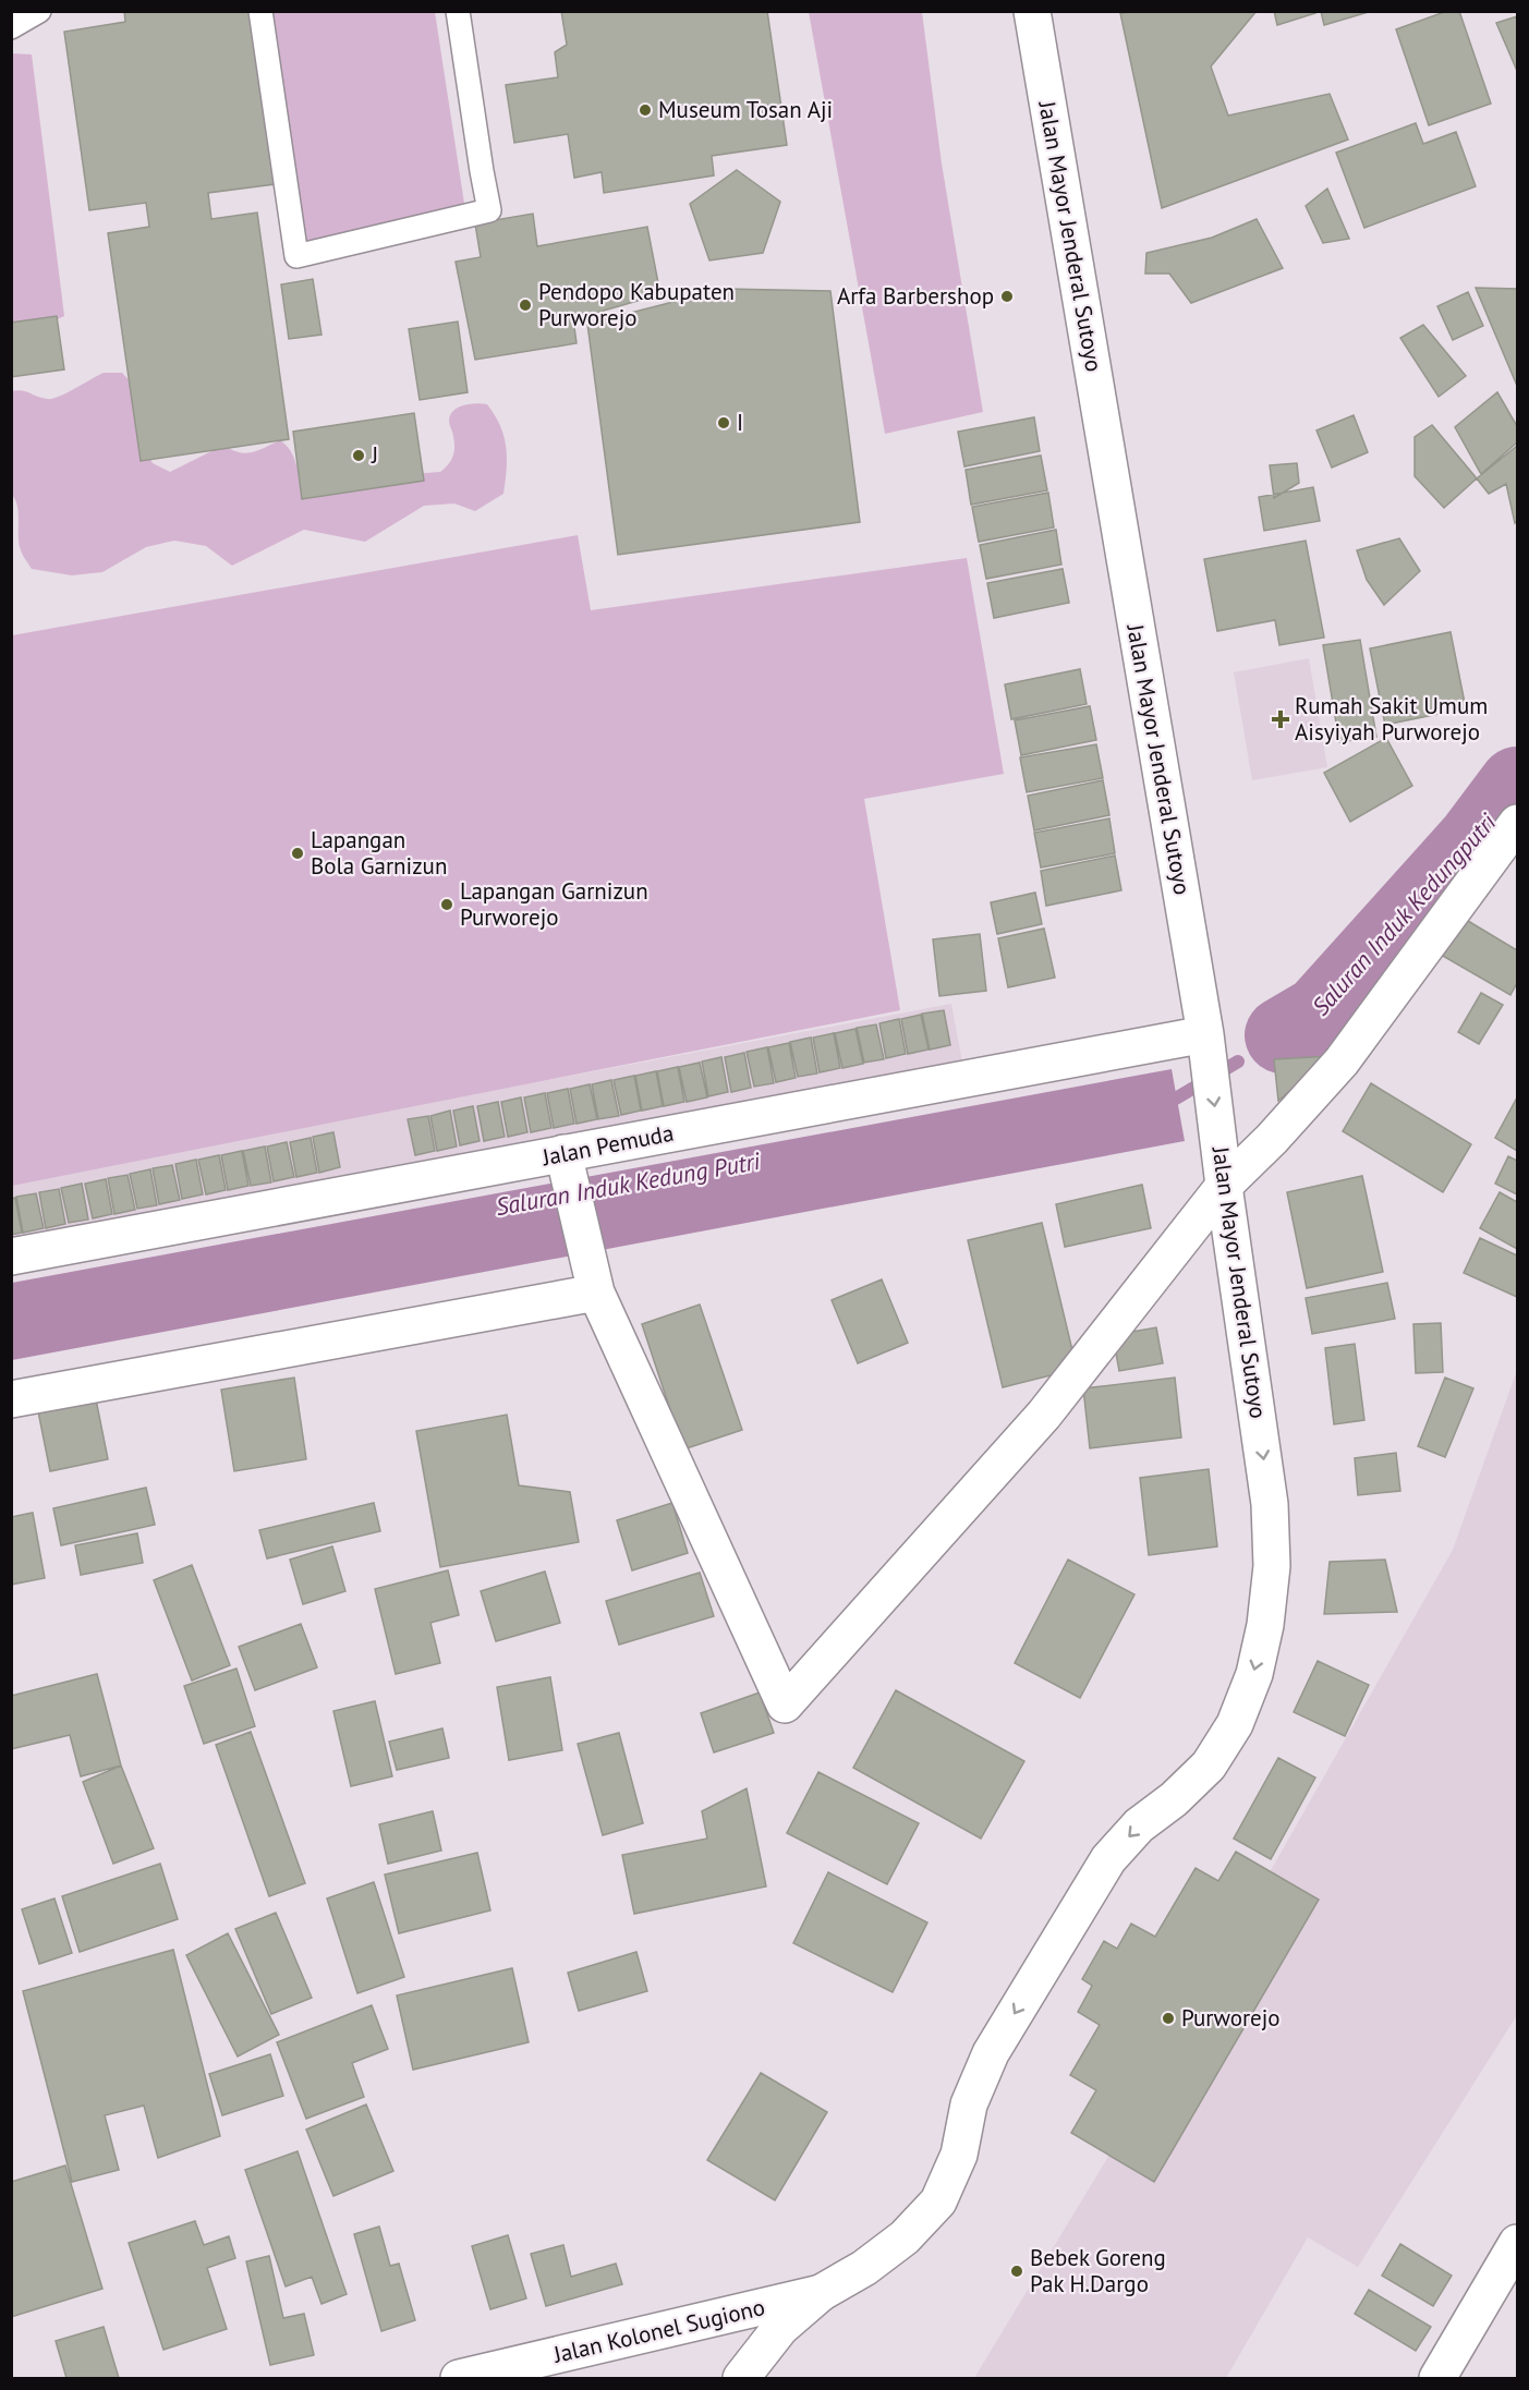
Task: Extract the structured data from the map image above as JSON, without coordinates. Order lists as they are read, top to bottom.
{
  "streets": {
    "street": ["Jalan Mayor Jenderal Sutoyo", "Jalan Pemuda", "Jalan Kolonel Sugiono"]
  },
  "crossings": [
    ["Jalan Mayor Jenderal Sutoyo", "Jalan Pemuda"],
    ["Jalan Mayor Jenderal Sutoyo", "Jalan Kolonel Sugiono"]
  ],
  "one_way": ["Jalan Mayor Jenderal Sutoyo"],
  "water": ["Saluran Induk Kedungputri", "Saluran Induk Kedung Putri"],
  "places": {
    "other": [
      "Museum Tosan Aji",
      "Arfa Barbershop",
      "Pendopo Kabupaten Purworejo",
      "I",
      "J",
      "Lapangan Bola Garnizun",
      "Lapangan Garnizun Purworejo",
      "Purworejo",
      "Bebek Goreng Pak H.Dargo"
    ],
    "health": ["Rumah Sakit Umum Aisyiyah Purworejo"]
  }
}
